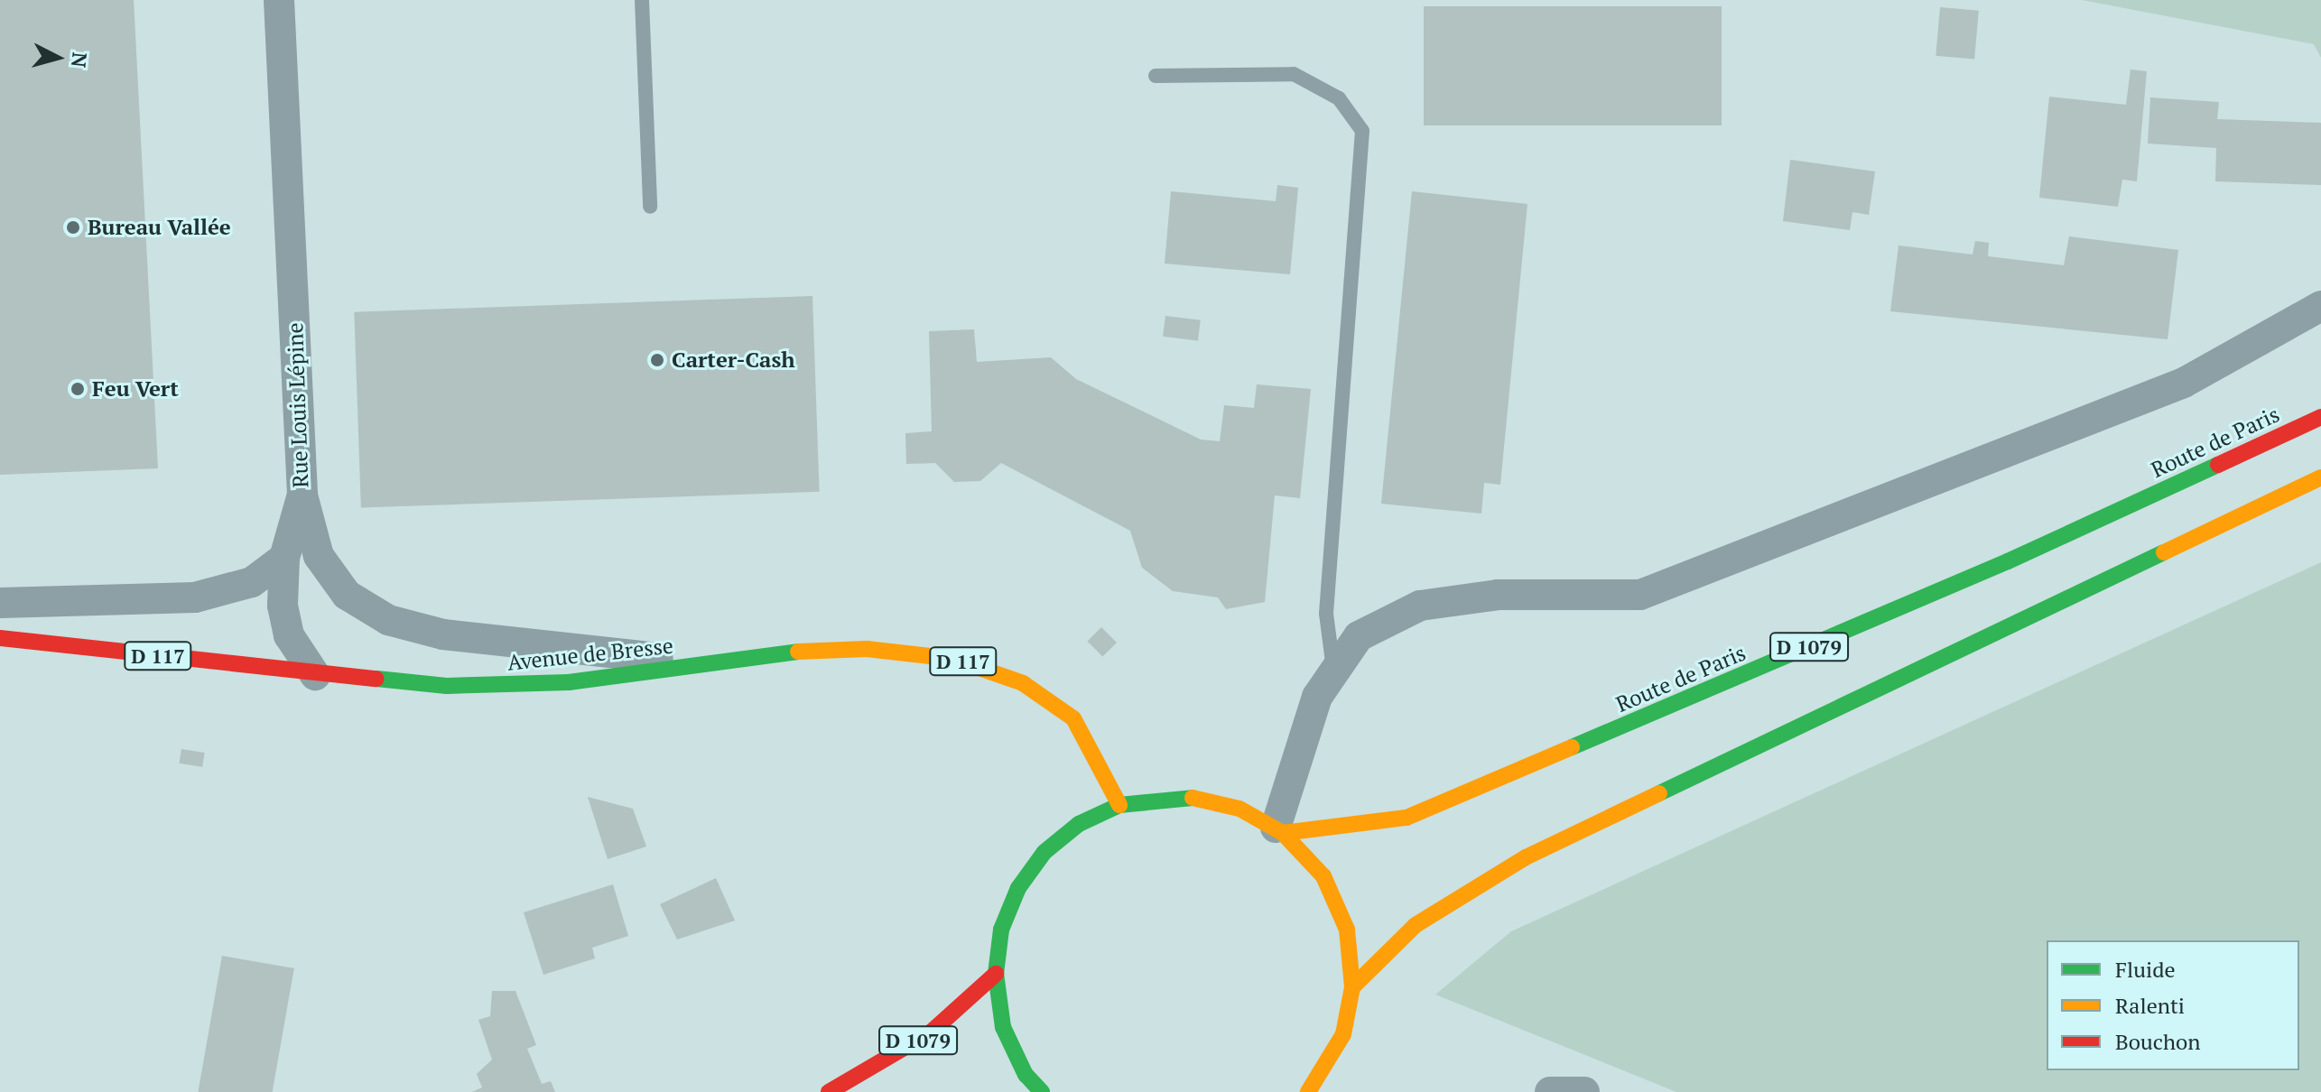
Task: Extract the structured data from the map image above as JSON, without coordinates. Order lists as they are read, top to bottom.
{
  "streets": {
    "main road": [
      "Route de Paris",
      "D 1079",
      "Avenue de Bresse",
      "D 117"
    ],
    "street": ["Rue Louis Lépine"]
  },
  "crossings": [
    ["Rue Louis Lépine", "Avenue de Bresse"]
  ],
  "places": ["Bureau Vallée", "Carter-Cash", "Feu Vert"],
  "legend": ["Fluide", "Ralenti", "Bouchon"],
  "north": "right"
}
